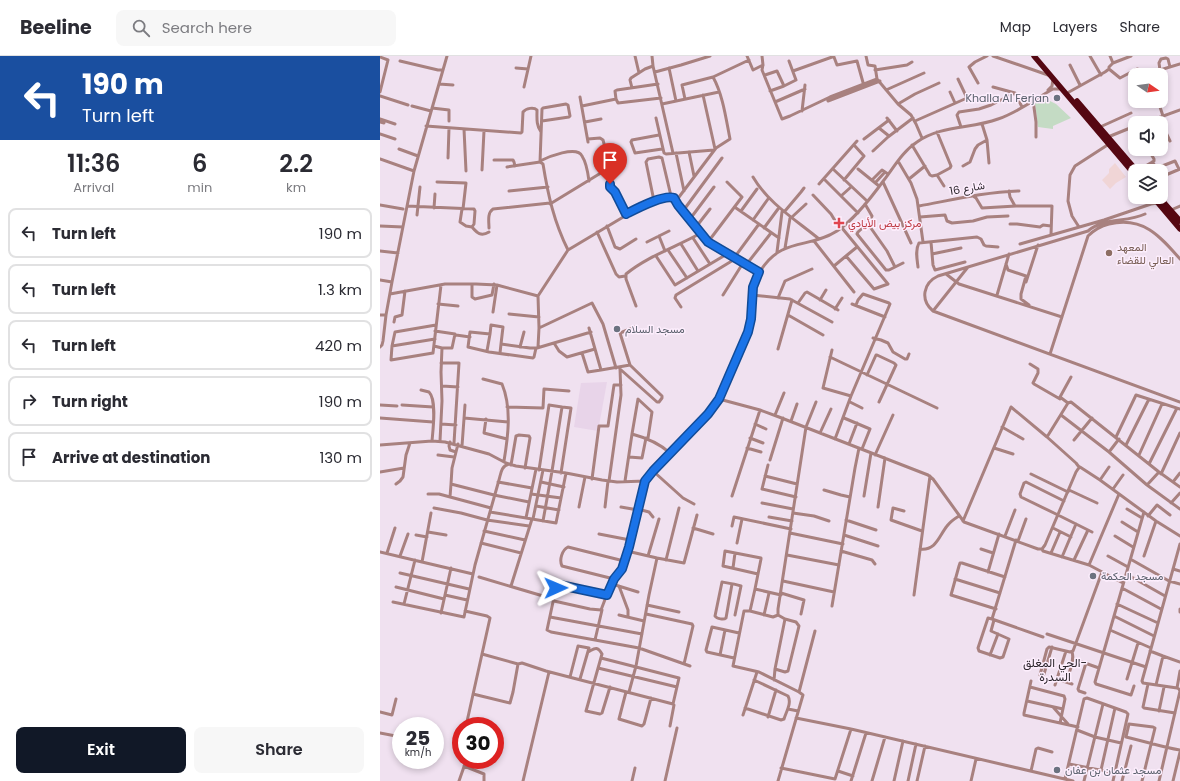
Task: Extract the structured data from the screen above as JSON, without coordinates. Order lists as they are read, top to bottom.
{
  "streets": {
    "street": ["شارع 16"]
  },
  "districts": ["الحي المغلق- السدرة"],
  "places": {
    "other": [
      "Khalla Al Ferjan",
      "المعهد العالي للقضاء",
      "مسجد السلام",
      "مسجد الحكمة",
      "مسجد عثمان بن عفان"
    ],
    "health": ["مركز بيض الأيادي"]
  },
  "north": "right",
  "page": {
    "header": "Beeline",
    "search": "Search here",
    "nav": ["Map", "Layers", "Share"],
    "turn": ["190 m", "Turn left"],
    "eta": [
      "11:36",
      "Arrival",
      "6",
      "min",
      "2.2",
      "km"
    ],
    "list": [
      {
        "name": "Turn left",
        "value": "190 m"
      },
      {
        "name": "Turn left",
        "value": "1.3 km"
      },
      {
        "name": "Turn left",
        "value": "420 m"
      },
      {
        "name": "Turn right",
        "value": "190 m"
      },
      {
        "name": "Arrive at destination",
        "value": "130 m"
      }
    ],
    "speed": "25 km/h",
    "limit": "30",
    "buttons": ["Exit", "Share"]
  }
}
